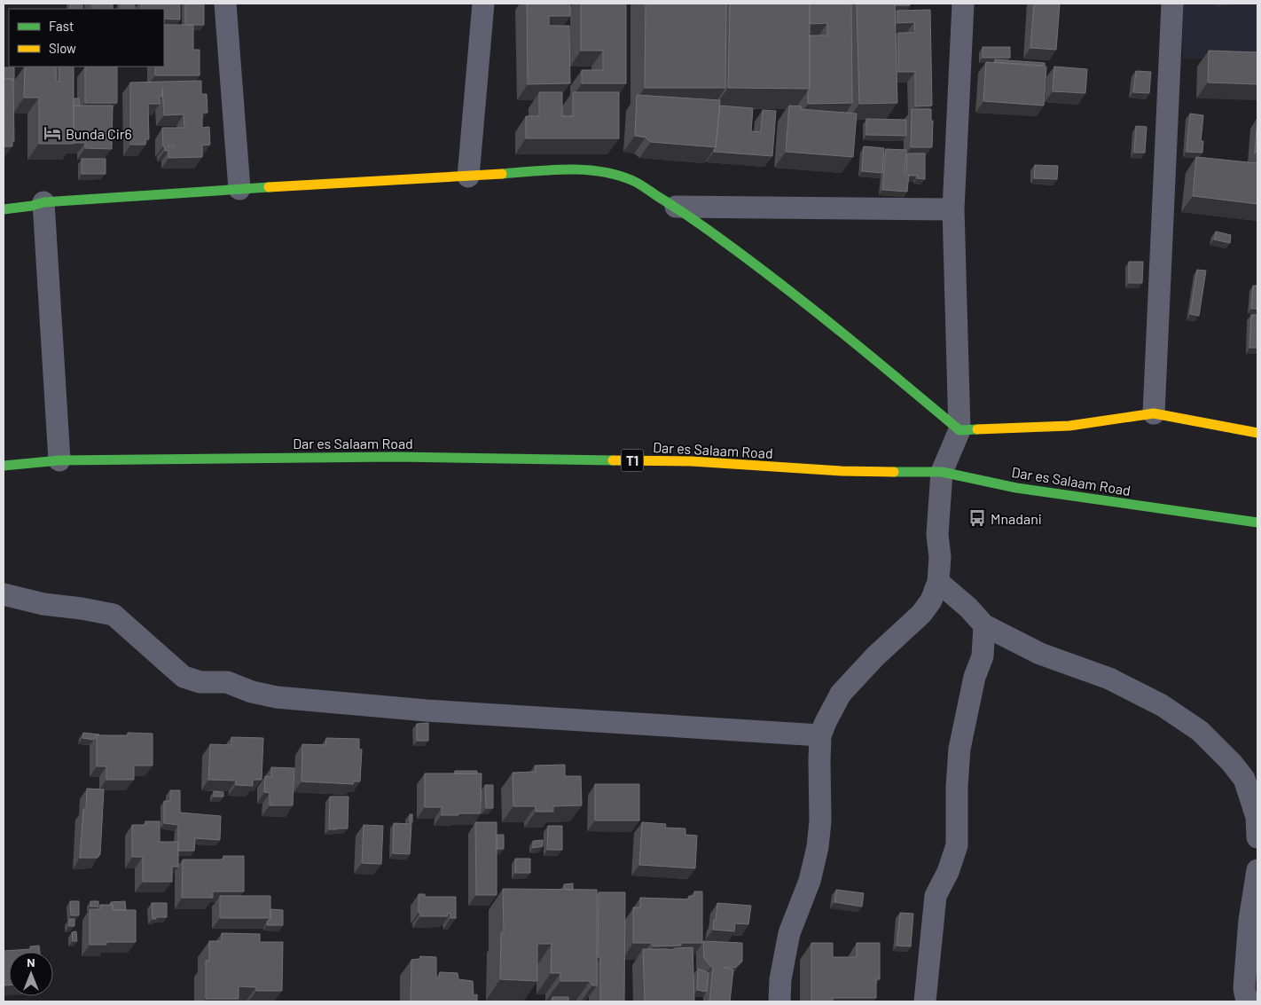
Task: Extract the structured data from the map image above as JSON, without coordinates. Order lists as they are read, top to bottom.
{
  "streets": {
    "main road": ["Dar es Salaam Road", "T1"]
  },
  "places": {
    "hotel": ["Bunda Cir6"],
    "bus stop": ["Mnadani"]
  },
  "legend": ["Fast", "Slow"],
  "north": "top"
}
